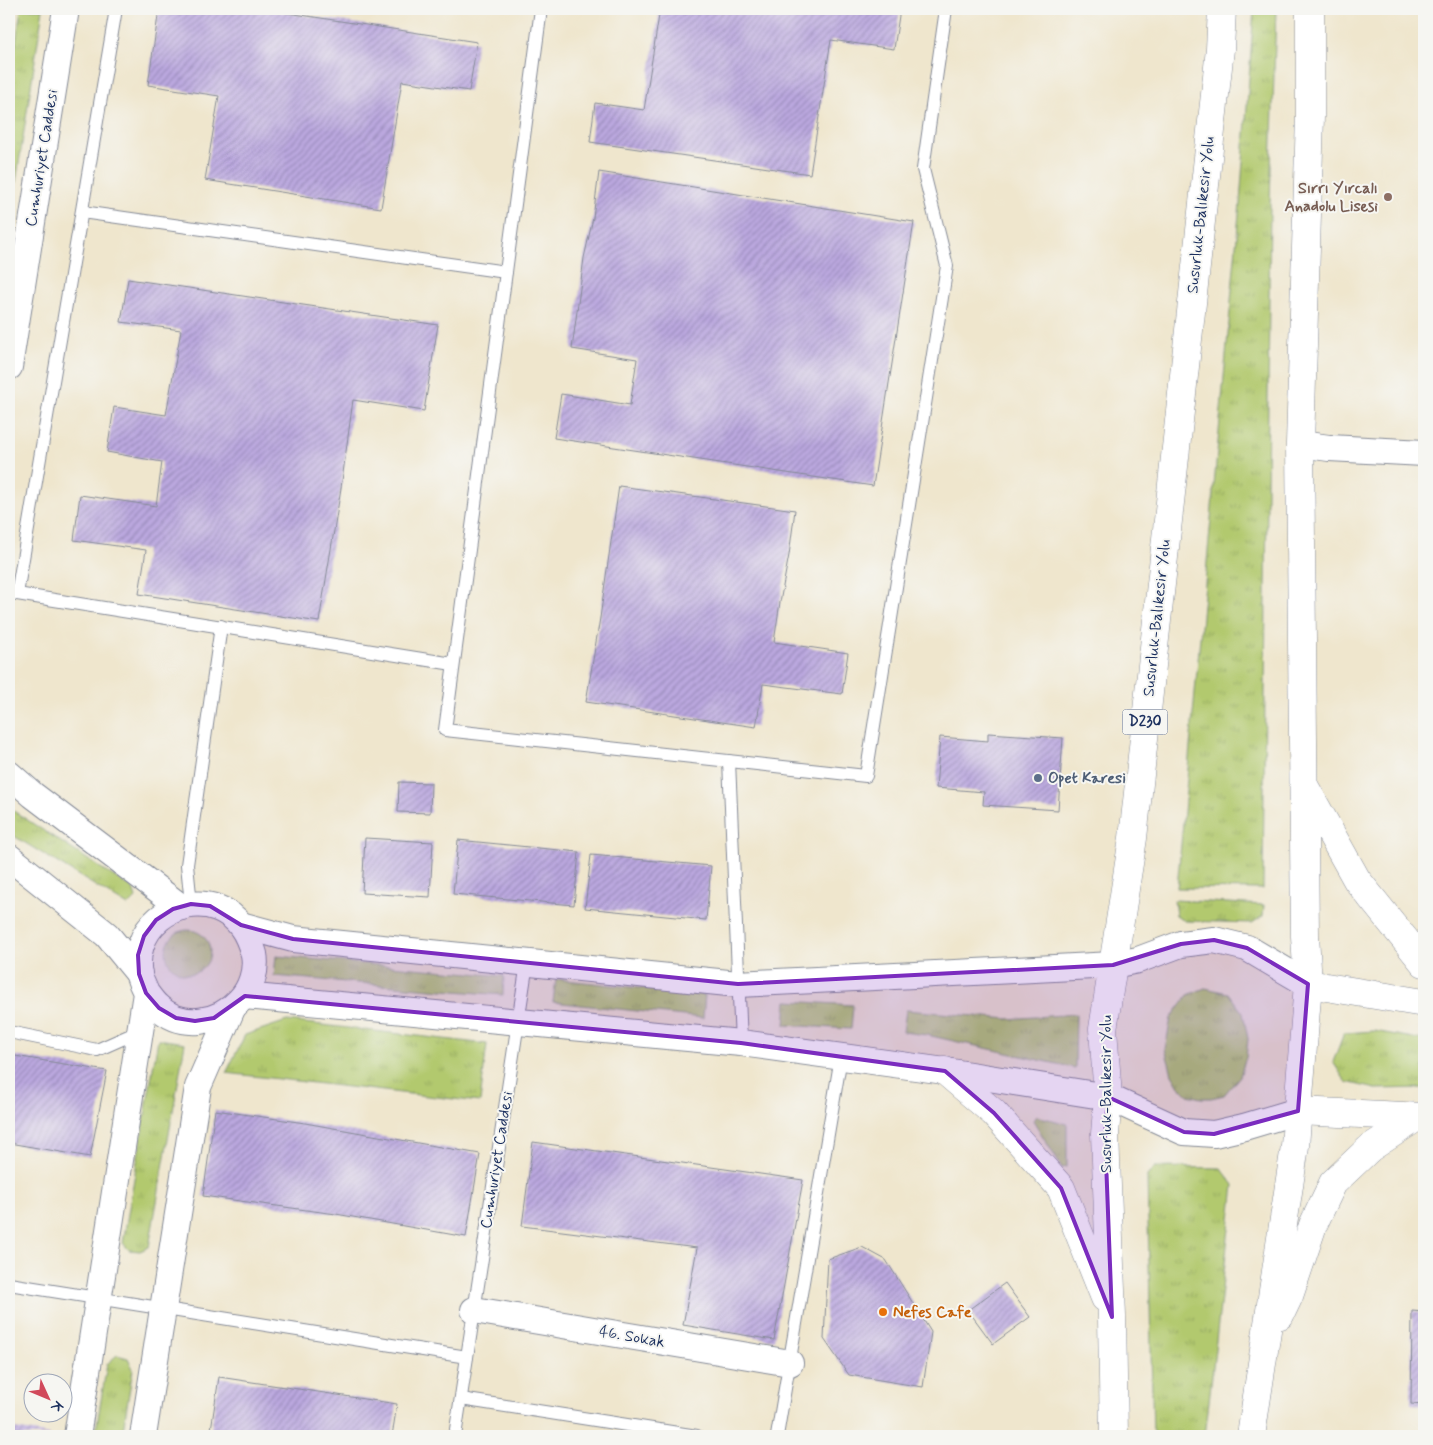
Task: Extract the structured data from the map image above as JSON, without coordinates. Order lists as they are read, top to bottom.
{
  "streets": {
    "main road": ["Susurluk-Balıkesir Yolu", "D230"],
    "street": ["Cumhuriyet Caddesi", "46. Sokak"]
  },
  "crossings": [
    ["Cumhuriyet Caddesi", "46. Sokak"]
  ],
  "places": ["Sırrı Yırcalı Anadolu Lisesi", "Opet Karesi", "Nefes Cafe"],
  "north": "bottom right"
}
